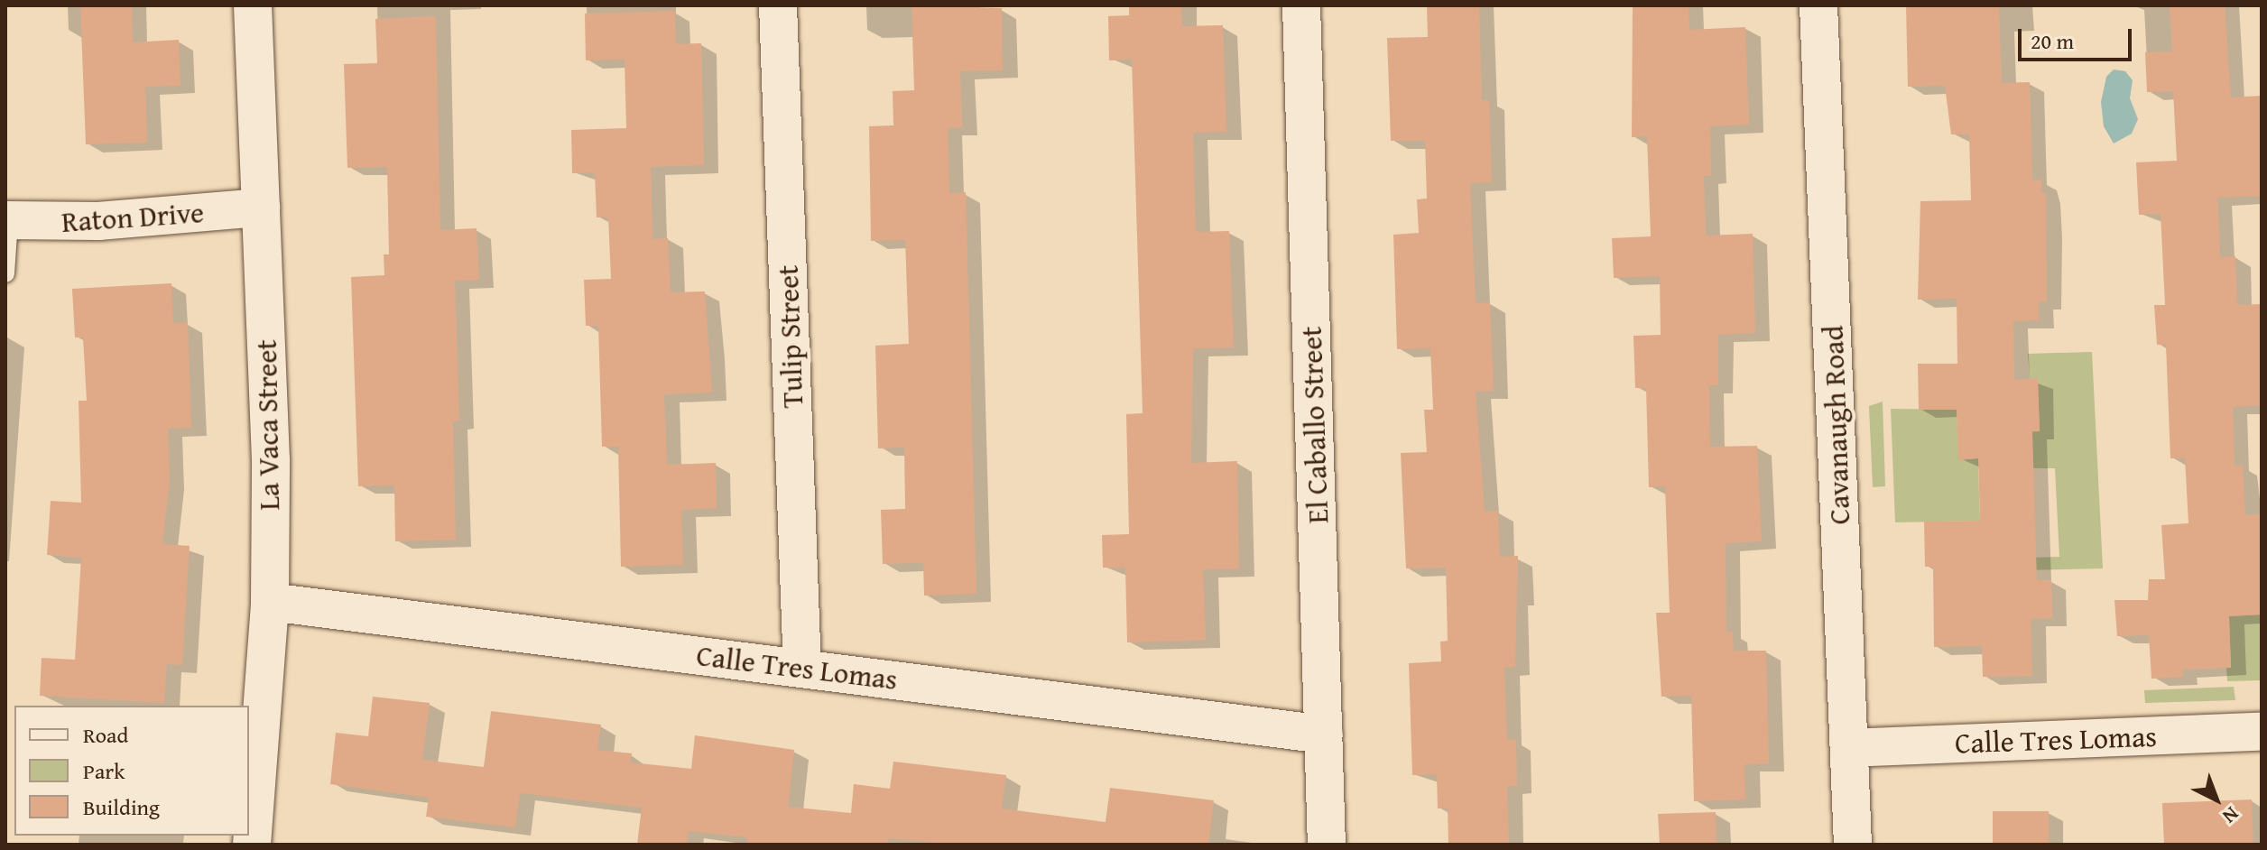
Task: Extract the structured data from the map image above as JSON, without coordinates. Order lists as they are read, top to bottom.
{
  "streets": {
    "street": [
      "Raton Drive",
      "Tulip Street",
      "La Vaca Street",
      "El Caballo Street",
      "Cavanaugh Road",
      "Calle Tres Lomas"
    ]
  },
  "crossings": [
    ["Raton Drive", "La Vaca Street"],
    ["Tulip Street", "Calle Tres Lomas"],
    ["La Vaca Street", "Calle Tres Lomas"],
    ["El Caballo Street", "Calle Tres Lomas"],
    ["Cavanaugh Road", "Calle Tres Lomas"]
  ],
  "legend": ["Road", "Park", "Building"],
  "scale_bar": "20 m",
  "north": "bottom right"
}
